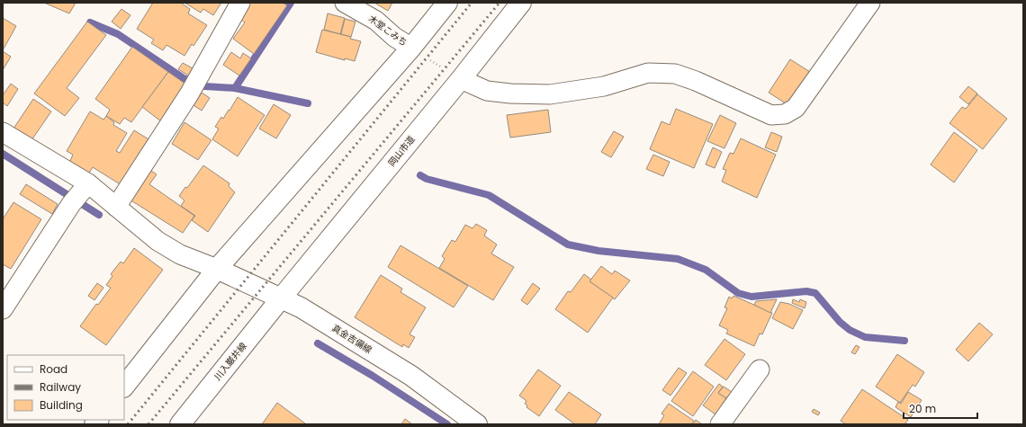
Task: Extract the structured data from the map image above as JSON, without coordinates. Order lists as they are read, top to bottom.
{
  "streets": {
    "street": [
      "木堂こみち",
      "岡山市道",
      "真金吉備線",
      "川入巌井線"
    ]
  },
  "crossings": [
    ["岡山市道", "真金吉備線"],
    ["岡山市道", "川入巌井線"],
    ["真金吉備線", "川入巌井線"]
  ],
  "legend": ["Road", "Railway", "Building"],
  "scale_bar": "20 m"
}
